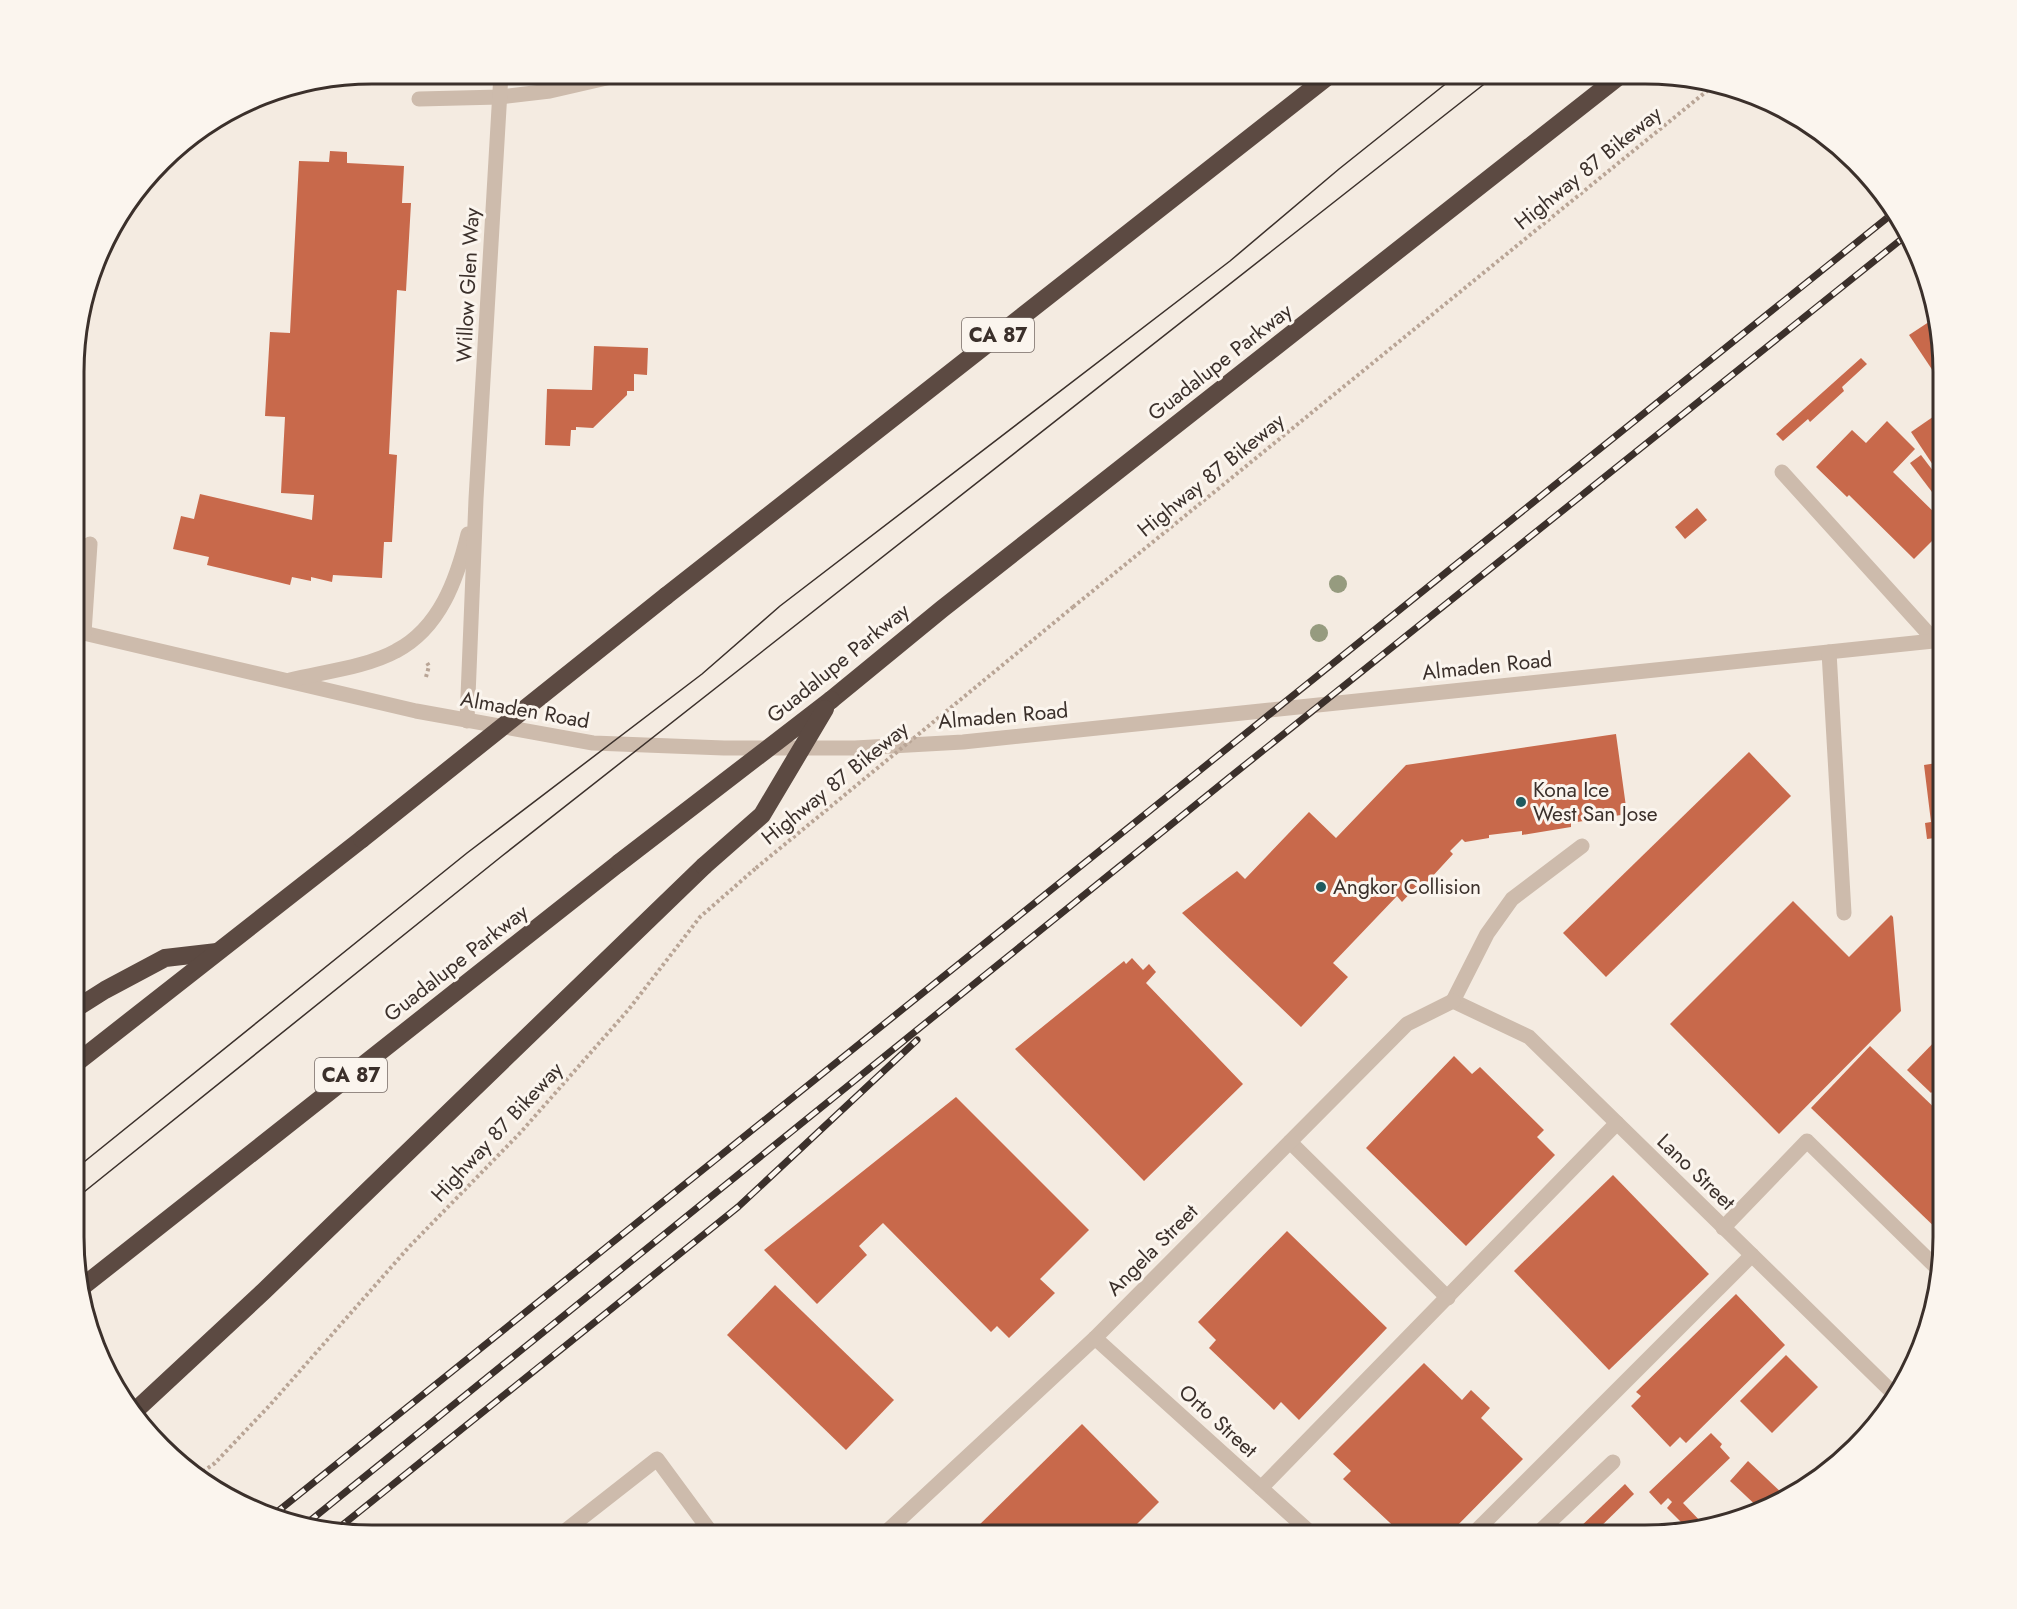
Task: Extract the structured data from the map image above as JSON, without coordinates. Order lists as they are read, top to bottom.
{
  "streets": {
    "highway": ["CA 87", "Guadalupe Parkway"],
    "street": [
      "Willow Glen Way",
      "Almaden Road",
      "Lano Street",
      "Angela Street",
      "Orto Street"
    ],
    "path": ["Highway 87 Bikeway"]
  },
  "crossings": [
    ["Willow Glen Way", "Almaden Road"],
    ["Lano Street", "Angela Street"],
    ["Angela Street", "Orto Street"]
  ],
  "places": ["Kona Ice West San Jose", "Angkor Collision"]
}
